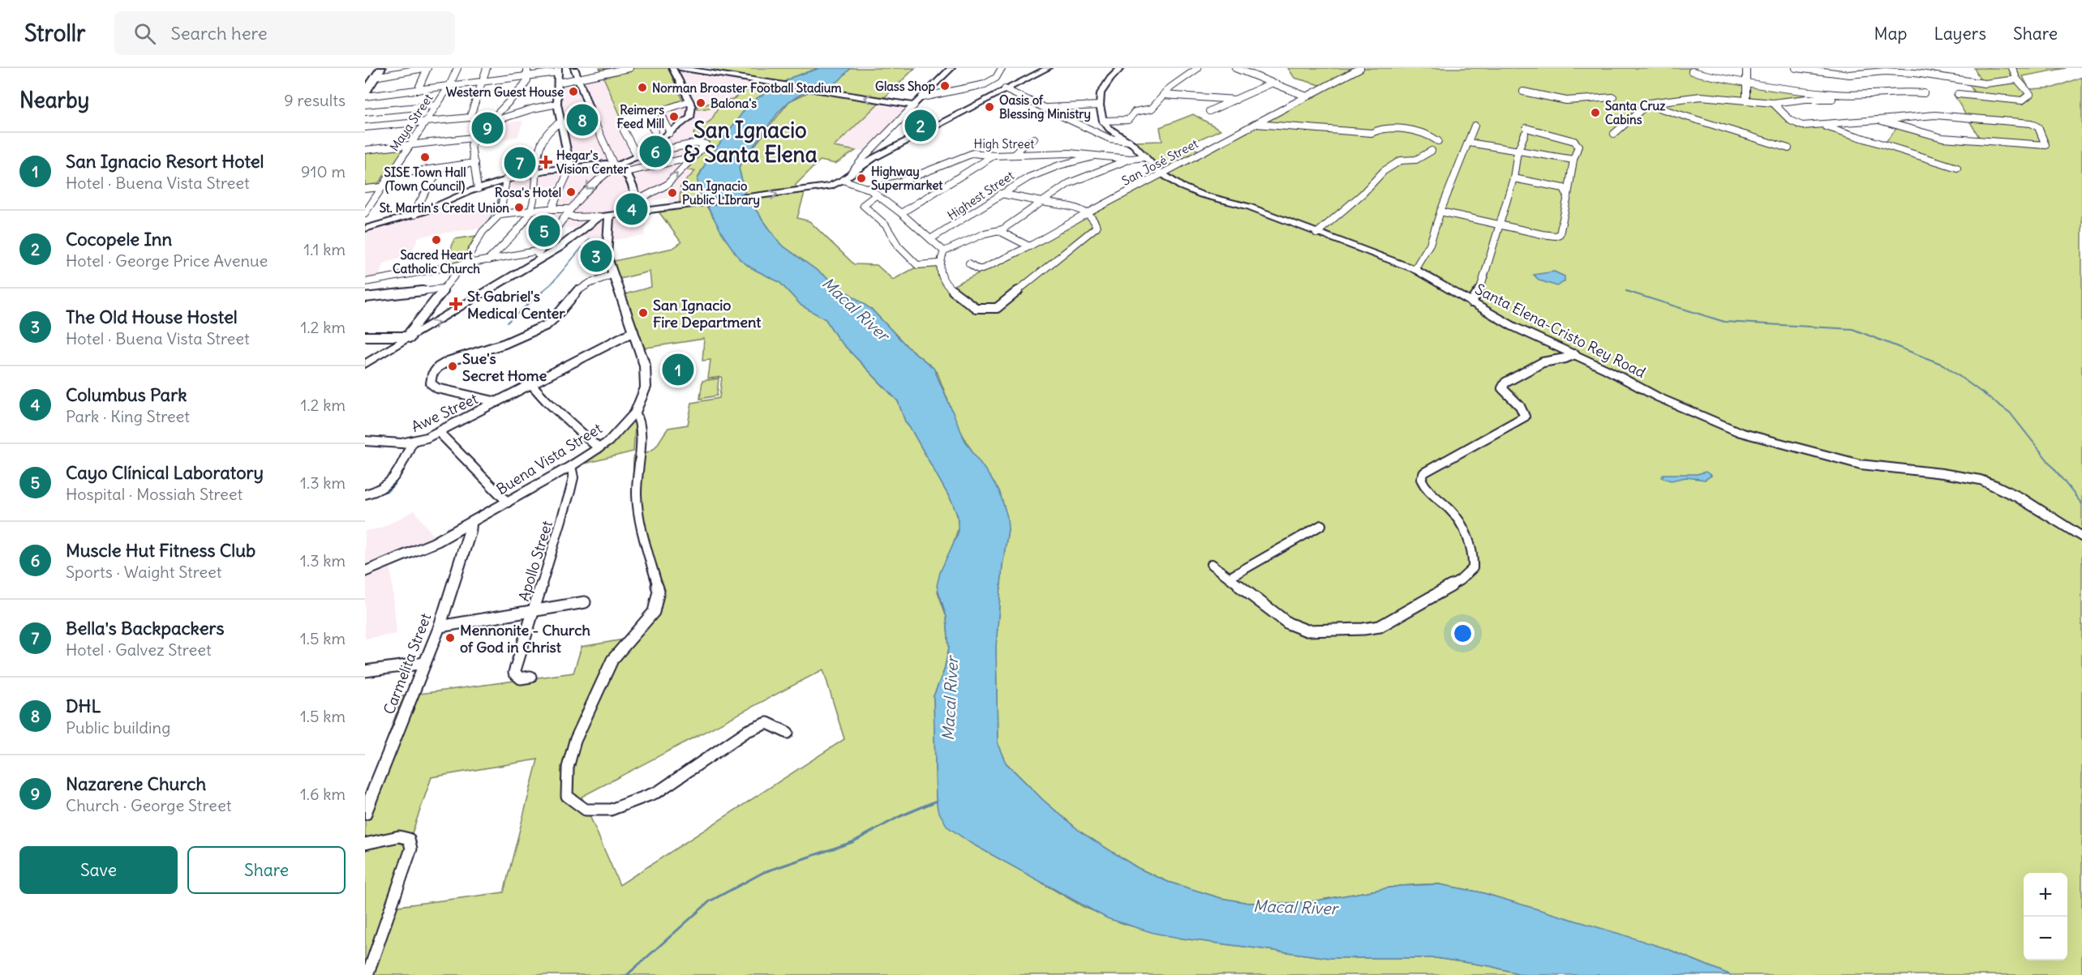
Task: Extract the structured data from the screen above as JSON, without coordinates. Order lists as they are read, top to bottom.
{
  "streets": {
    "main road": ["Santa Elena-Cristo Rey Road", "Buena Vista Street", "Carmelita Street"],
    "street": [
      "Maya Street",
      "High Street",
      "San José Street",
      "Highest Street",
      "Awe Street",
      "Apollo Street"
    ]
  },
  "crossings": [
    ["High Street", "Highest Street"],
    ["High Street", "Santa Elena-Cristo Rey Road"],
    ["San José Street", "Santa Elena-Cristo Rey Road"],
    ["Awe Street", "Buena Vista Street"],
    ["Buena Vista Street", "Apollo Street"],
    ["Buena Vista Street", "Carmelita Street"]
  ],
  "districts": ["San Ignacio & Santa Elena"],
  "water": ["Macal River"],
  "places": {
    "other": [
      "Glass Shop",
      "Norman Broaster Football Stadium",
      "Western Guest House",
      "Balona's",
      "Oasis of Blessing Ministry",
      "Santa Cruz Cabins",
      "Reimers Feed Mill",
      "SISE Town Hall (Town Council)",
      "Highway Supermarket",
      "Rosa's Hotel",
      "San Ignacio Public LIbrary",
      "St. Martin's Credit Union",
      "Sacred Heart Catholic Church",
      "San Ignacio Fire Department",
      "Sue's Secret Home",
      "Mennonite - Church of God in Christ"
    ],
    "health": ["Hegar's Vision Center", "St Gabriel's Medical Center"]
  },
  "page": {
    "header": "Strollr",
    "search": "Search here",
    "nav": ["Map", "Layers", "Share"],
    "heading": ["Nearby", "9 results"],
    "pins": [
      "8",
      "2",
      "9",
      "6",
      "7",
      "4",
      "5",
      "3",
      "1"
    ],
    "list": [
      {
        "mark": "1",
        "name": "San Ignacio Resort Hotel",
        "note": "Hotel · Buena Vista Street",
        "value": "910 m"
      },
      {
        "mark": "2",
        "name": "Cocopele Inn",
        "note": "Hotel · George Price Avenue",
        "value": "1.1 km"
      },
      {
        "mark": "3",
        "name": "The Old House Hostel",
        "note": "Hotel · Buena Vista Street",
        "value": "1.2 km"
      },
      {
        "mark": "4",
        "name": "Columbus Park",
        "note": "Park · King Street",
        "value": "1.2 km"
      },
      {
        "mark": "5",
        "name": "Cayo Clínical Laboratory",
        "note": "Hospital · Mossiah Street",
        "value": "1.3 km"
      },
      {
        "mark": "6",
        "name": "Muscle Hut Fitness Club",
        "note": "Sports · Waight Street",
        "value": "1.3 km"
      },
      {
        "mark": "7",
        "name": "Bella's Backpackers",
        "note": "Hotel · Galvez Street",
        "value": "1.5 km"
      },
      {
        "mark": "8",
        "name": "DHL",
        "note": "Public building",
        "value": "1.5 km"
      },
      {
        "mark": "9",
        "name": "Nazarene Church",
        "note": "Church · George Street",
        "value": "1.6 km"
      }
    ],
    "buttons": ["Save", "Share"],
    "map_buttons": ["+", "−"]
  }
}
